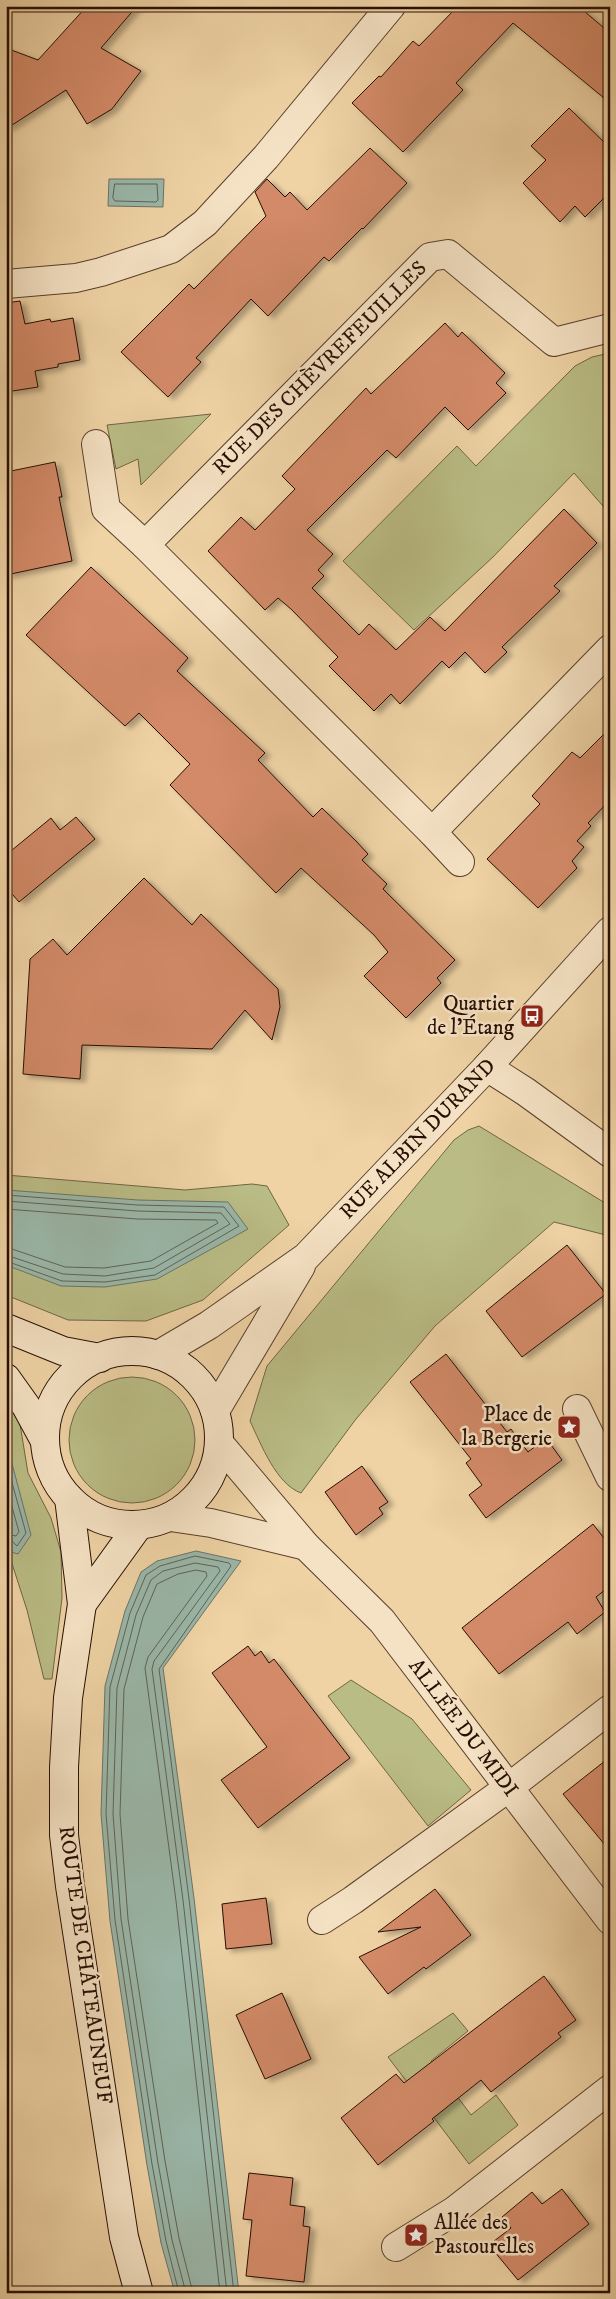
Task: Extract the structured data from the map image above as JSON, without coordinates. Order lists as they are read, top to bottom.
{
  "streets": {
    "street": [
      "RUE DES CHÈVREFEUILLES",
      "RUE ALBIN DURAND",
      "ALLÉE DU MIDI",
      "ROUTE DE CHÂTEAUNEUF"
    ]
  },
  "crossings": [
    ["RUE ALBIN DURAND", "ALLÉE DU MIDI"],
    ["RUE ALBIN DURAND", "ROUTE DE CHÂTEAUNEUF"],
    ["ALLÉE DU MIDI", "ROUTE DE CHÂTEAUNEUF"]
  ],
  "places": {
    "bus stop": ["Quartier de l'Étang"],
    "place": ["Place de la Bergerie", "Allée des Pastourelles"]
  }
}
